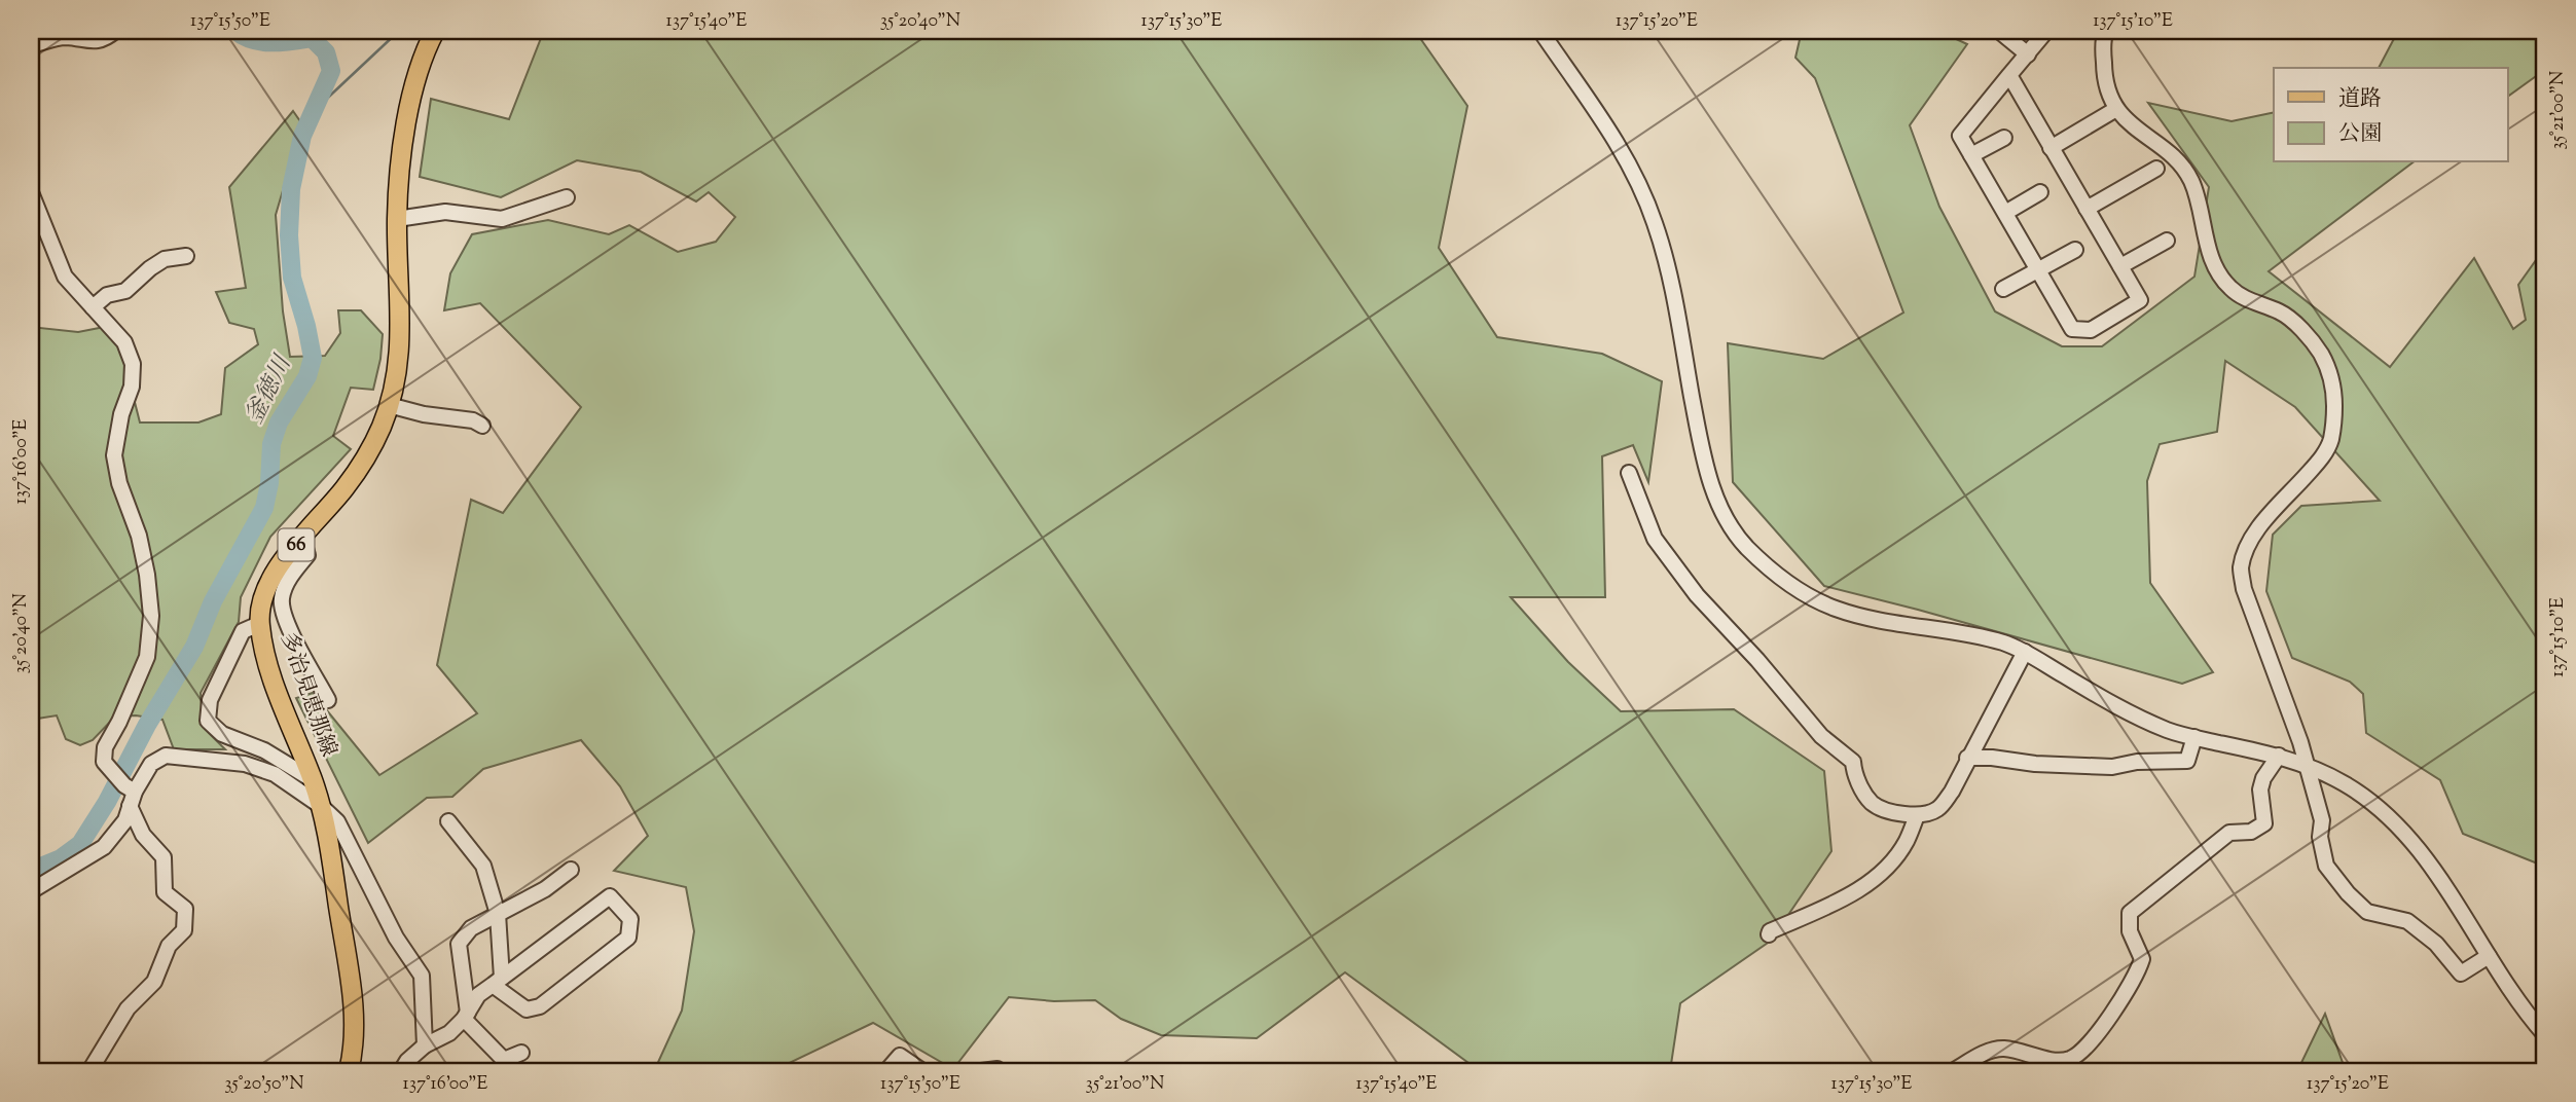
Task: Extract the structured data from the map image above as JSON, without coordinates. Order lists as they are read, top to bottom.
{
  "streets": {
    "main road": ["66", "多治見恵那線"]
  },
  "water": ["釜徳川"],
  "legend": ["道路", "公園"],
  "coordinates": [
    "137°15'50\"E",
    "137°15'40\"E",
    "35°20'40\"N",
    "137°15'30\"E",
    "137°15'20\"E",
    "137°15'10\"E",
    "35°21'00\"N",
    "137°16'00\"E",
    "35°20'50\"N"
  ]
}
